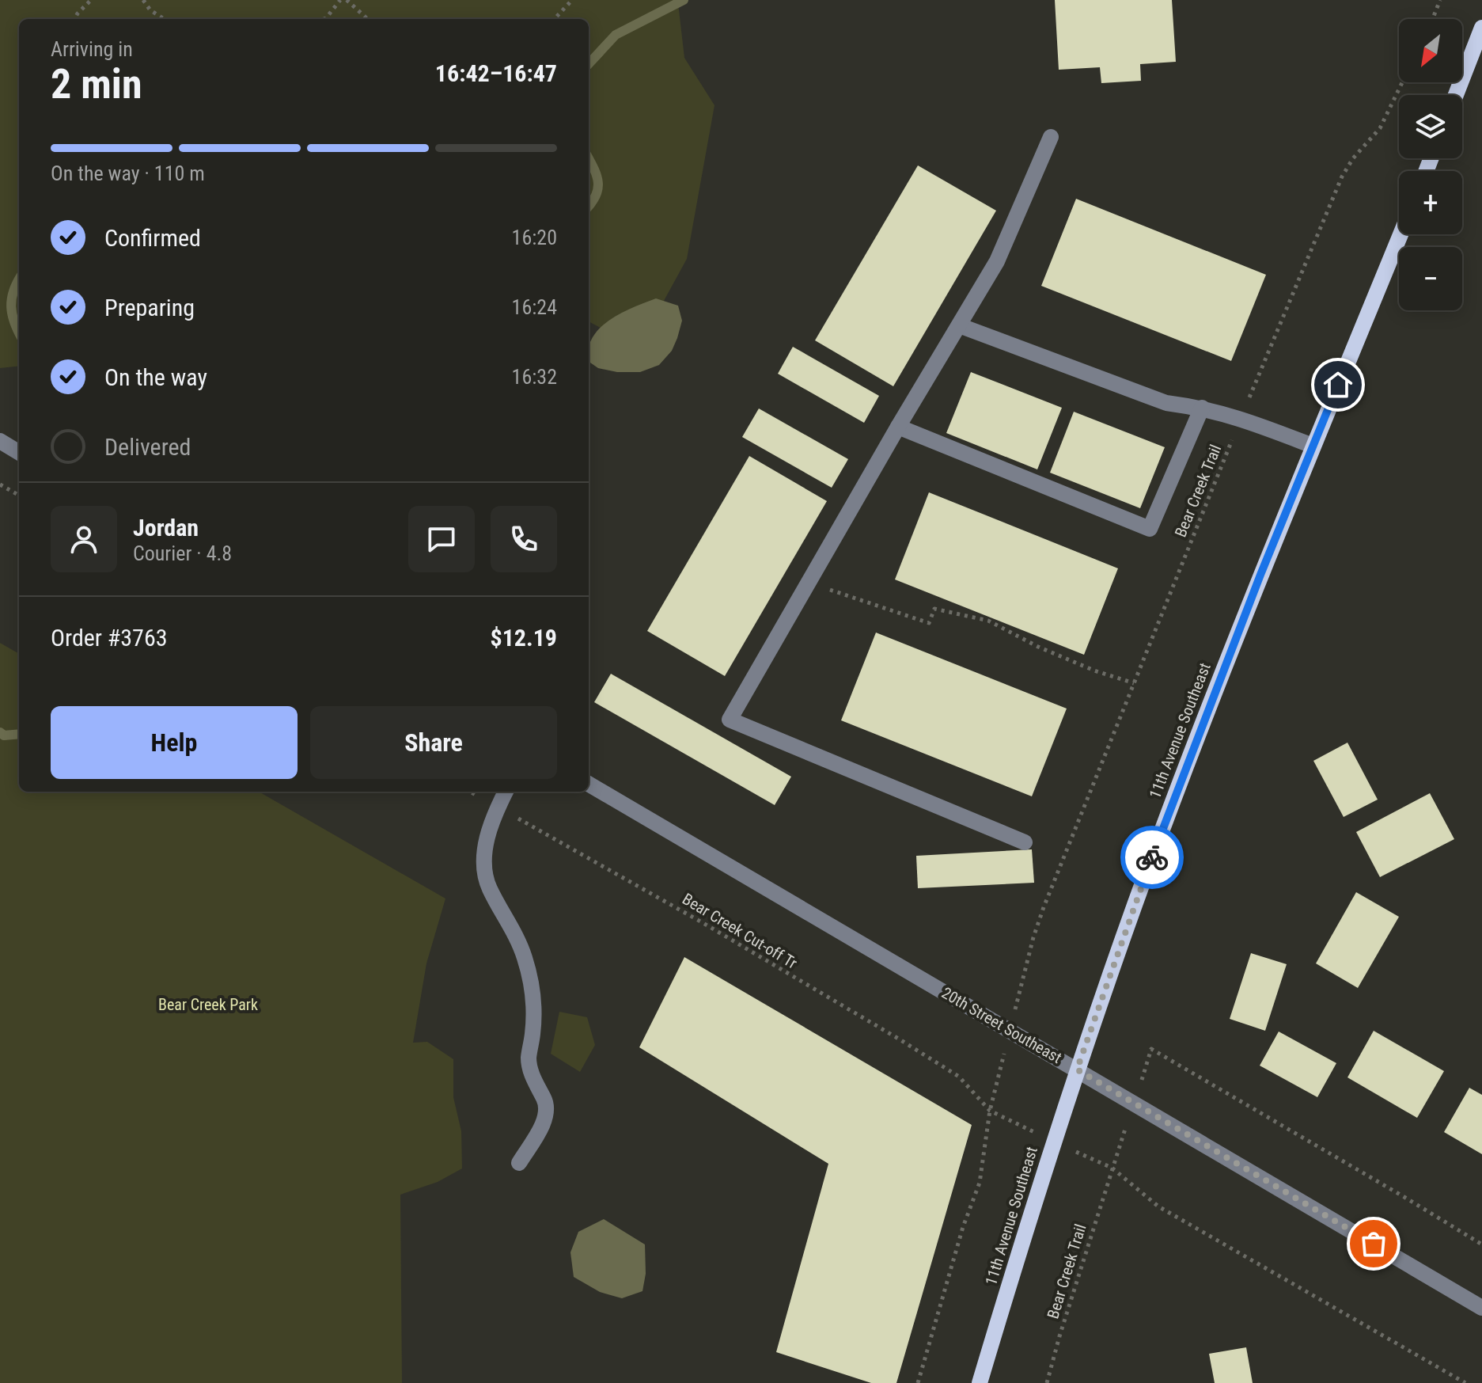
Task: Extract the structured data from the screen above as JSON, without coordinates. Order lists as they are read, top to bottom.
{
  "streets": {
    "main road": ["11th Avenue Southeast"],
    "street": ["20th Street Southeast"],
    "path": ["Bear Creek Trail", "Bear Creek Cut-off Tr"]
  },
  "crossings": [
    ["11th Avenue Southeast", "20th Street Southeast"]
  ],
  "parks": ["Bear Creek Park"],
  "north": "bottom left",
  "page": {
    "map_buttons": ["+", "−"],
    "heading": ["2 min", "Arriving in", "16:42–16:47"],
    "panel": [
      "Jordan",
      "Courier · 4.8",
      "Order #3763",
      "$12.19"
    ],
    "bar": "On the way · 110 m",
    "list": [
      ["Confirmed", "16:20"],
      ["Preparing", "16:24"],
      ["On the way", "16:32"],
      "Delivered"
    ],
    "buttons": ["Help", "Share"]
  }
}
